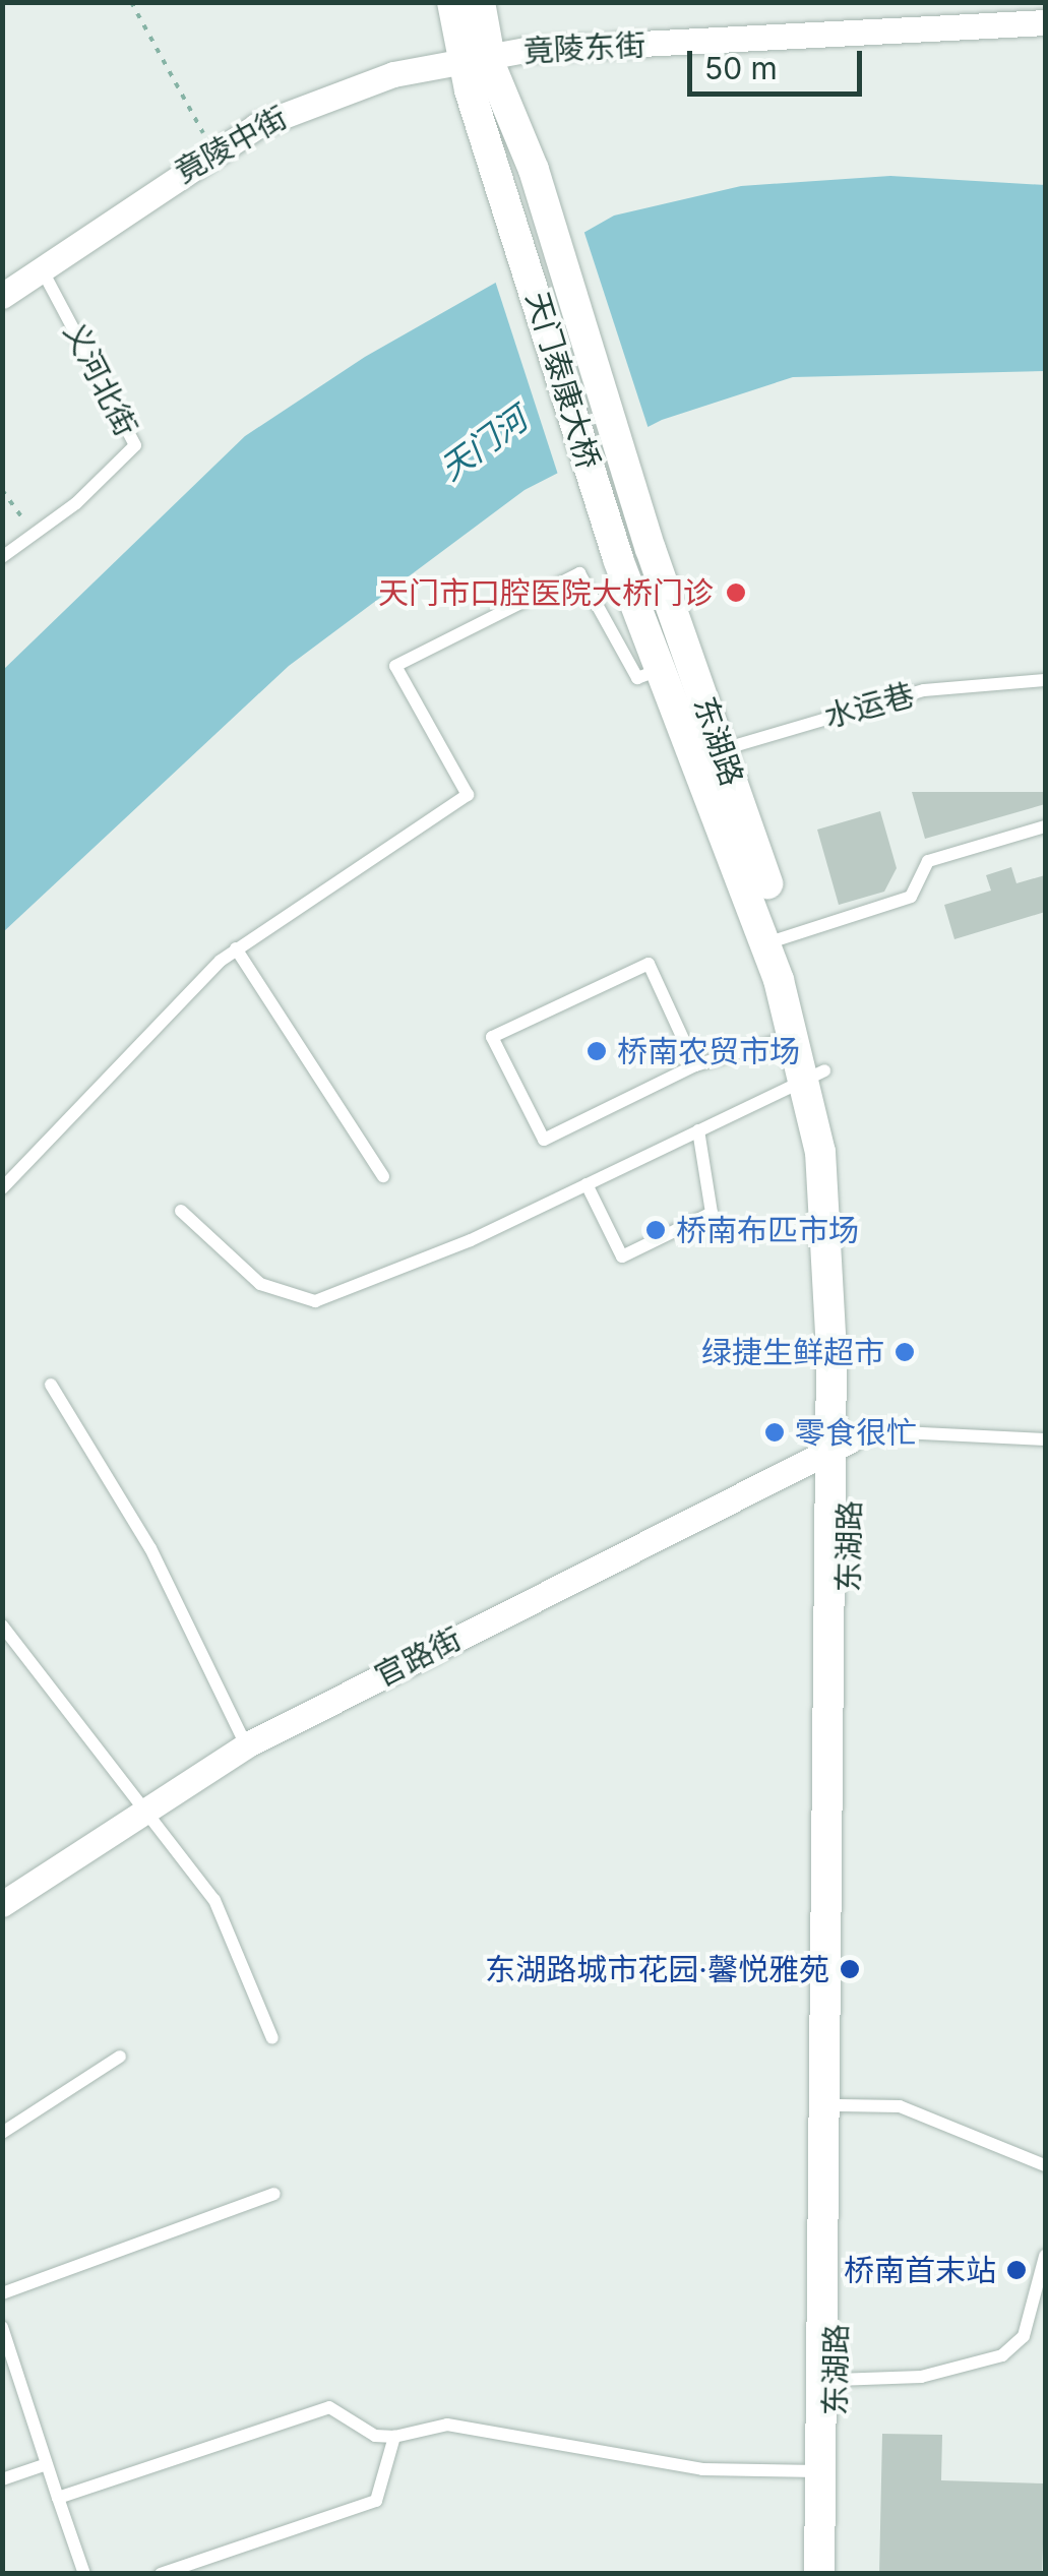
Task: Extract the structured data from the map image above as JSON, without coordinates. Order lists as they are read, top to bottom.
{
  "streets": {
    "main road": ["天门泰康大桥", "东湖路"],
    "street": ["竟陵东街", "竟陵中街", "官路街"],
    "lane": ["义河北街", "水运巷"]
  },
  "crossings": [
    ["竟陵东街", "竟陵中街"],
    ["竟陵东街", "天门泰康大桥"],
    ["竟陵中街", "义河北街"],
    ["竟陵中街", "天门泰康大桥"],
    ["天门泰康大桥", "东湖路"],
    ["水运巷", "东湖路"],
    ["东湖路", "官路街"]
  ],
  "water": ["天门河"],
  "places": [
    "天门市口腔医院大桥门诊",
    "桥南农贸市场",
    "桥南布匹市场",
    "绿捷生鲜超市",
    "零食很忙",
    "东湖路城市花园·馨悦雅苑",
    "桥南首末站"
  ],
  "scale_bar": "50 m"
}
